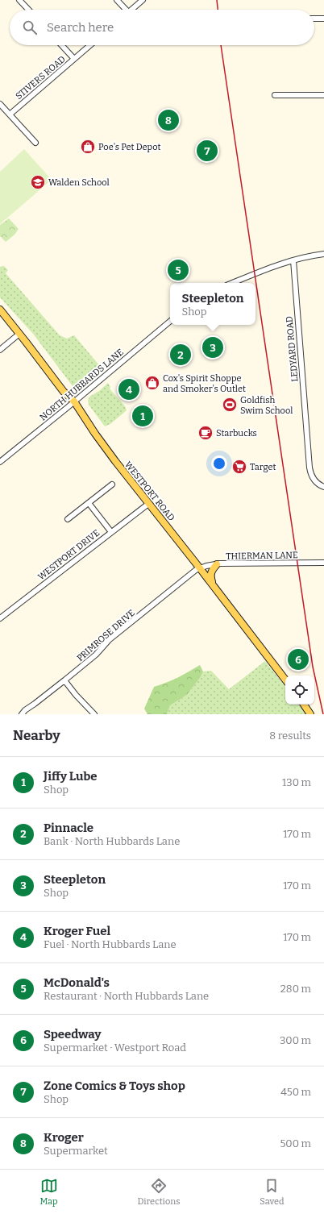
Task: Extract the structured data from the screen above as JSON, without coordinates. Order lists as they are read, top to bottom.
{
  "streets": {
    "main road": ["WESTPORT ROAD"],
    "street": [
      "STIVERS ROAD",
      "LEDYARD ROAD",
      "NORTH HUBBARDS LANE",
      "WESTPORT DRIVE",
      "THIERMAN LANE",
      "PRIMROSE DRIVE"
    ]
  },
  "crossings": [
    ["NORTH HUBBARDS LANE", "WESTPORT ROAD"],
    ["WESTPORT ROAD", "WESTPORT DRIVE"],
    ["WESTPORT ROAD", "THIERMAN LANE"],
    ["WESTPORT ROAD", "PRIMROSE DRIVE"],
    ["THIERMAN LANE", "PRIMROSE DRIVE"]
  ],
  "places": {
    "shop": ["Poe's Pet Depot", "Cox's Spirit Shoppe and Smoker's Outlet"],
    "school or university": ["Walden School"],
    "sports": ["Goldfish Swim School"],
    "cafe": ["Starbucks"],
    "supermarket": ["Target"]
  },
  "page": {
    "search": "Search here",
    "pins": [
      "8",
      "7",
      "5",
      "3",
      "2",
      "4",
      "1",
      "6"
    ],
    "popup": ["Steepleton", "Shop"],
    "heading": ["Nearby", "8 results"],
    "list": [
      {
        "mark": "1",
        "name": "Jiffy Lube",
        "note": "Shop",
        "value": "130 m"
      },
      {
        "mark": "2",
        "name": "Pinnacle",
        "note": "Bank · North Hubbards Lane",
        "value": "170 m"
      },
      {
        "mark": "3",
        "name": "Steepleton",
        "note": "Shop",
        "value": "170 m"
      },
      {
        "mark": "4",
        "name": "Kroger Fuel",
        "note": "Fuel · North Hubbards Lane",
        "value": "170 m"
      },
      {
        "mark": "5",
        "name": "McDonald's",
        "note": "Restaurant · North Hubbards Lane",
        "value": "280 m"
      },
      {
        "mark": "6",
        "name": "Speedway",
        "note": "Supermarket · Westport Road",
        "value": "300 m"
      },
      {
        "mark": "7",
        "name": "Zone Comics & Toys shop",
        "note": "Shop",
        "value": "450 m"
      },
      {
        "mark": "8",
        "name": "Kroger",
        "note": "Supermarket",
        "value": "500 m"
      }
    ],
    "nav": ["Map", "Directions", "Saved"]
  }
}
